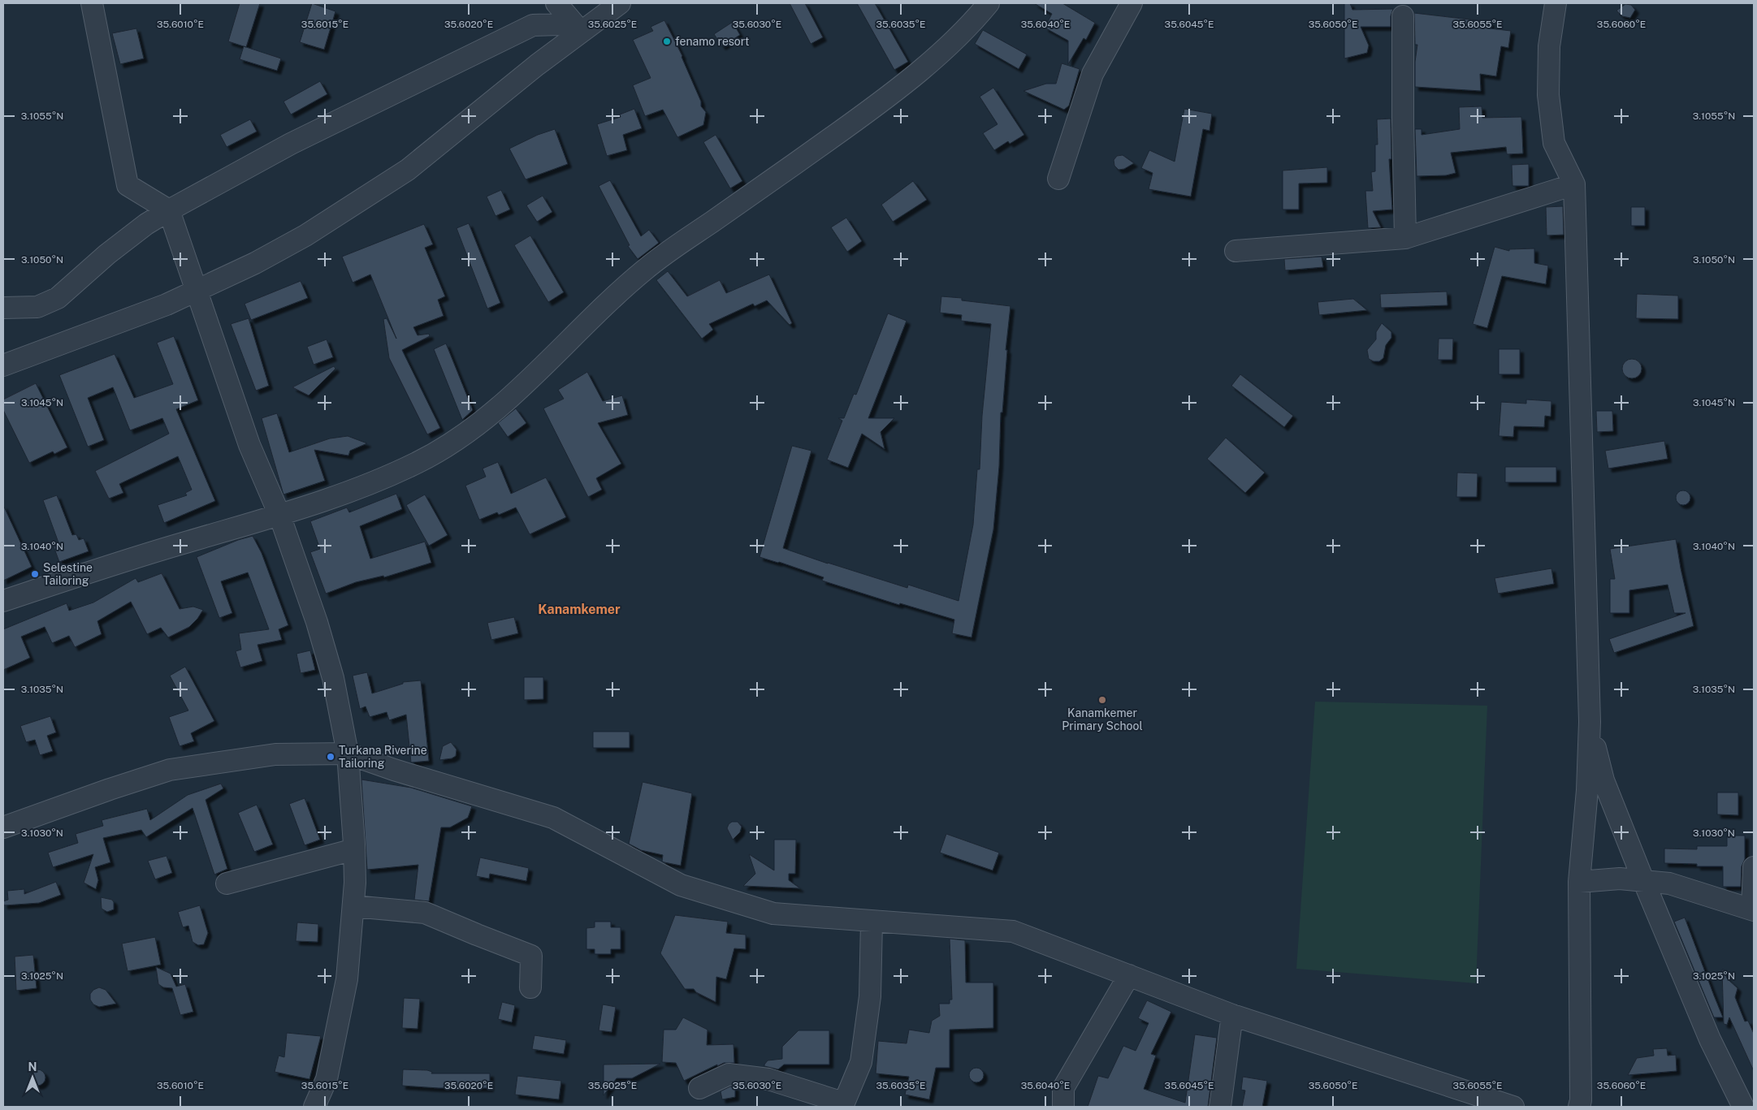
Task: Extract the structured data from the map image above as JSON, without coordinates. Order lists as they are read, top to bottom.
{
  "districts": ["Kanamkemer"],
  "places": [
    "fenamo resort",
    "Selestine Tailoring",
    "Kanamkemer Primary School",
    "Turkana Riverine Tailoring"
  ],
  "north": "top",
  "coordinates": [
    "35.6010°E",
    "35.6015°E",
    "35.6020°E",
    "35.6025°E",
    "35.6030°E",
    "35.6035°E",
    "35.6040°E",
    "35.6045°E",
    "35.6050°E",
    "35.6055°E",
    "35.6060°E",
    "3.1055°N",
    "3.1050°N",
    "3.1045°N",
    "3.1040°N",
    "3.1035°N",
    "3.1030°N",
    "3.1025°N"
  ]
}
